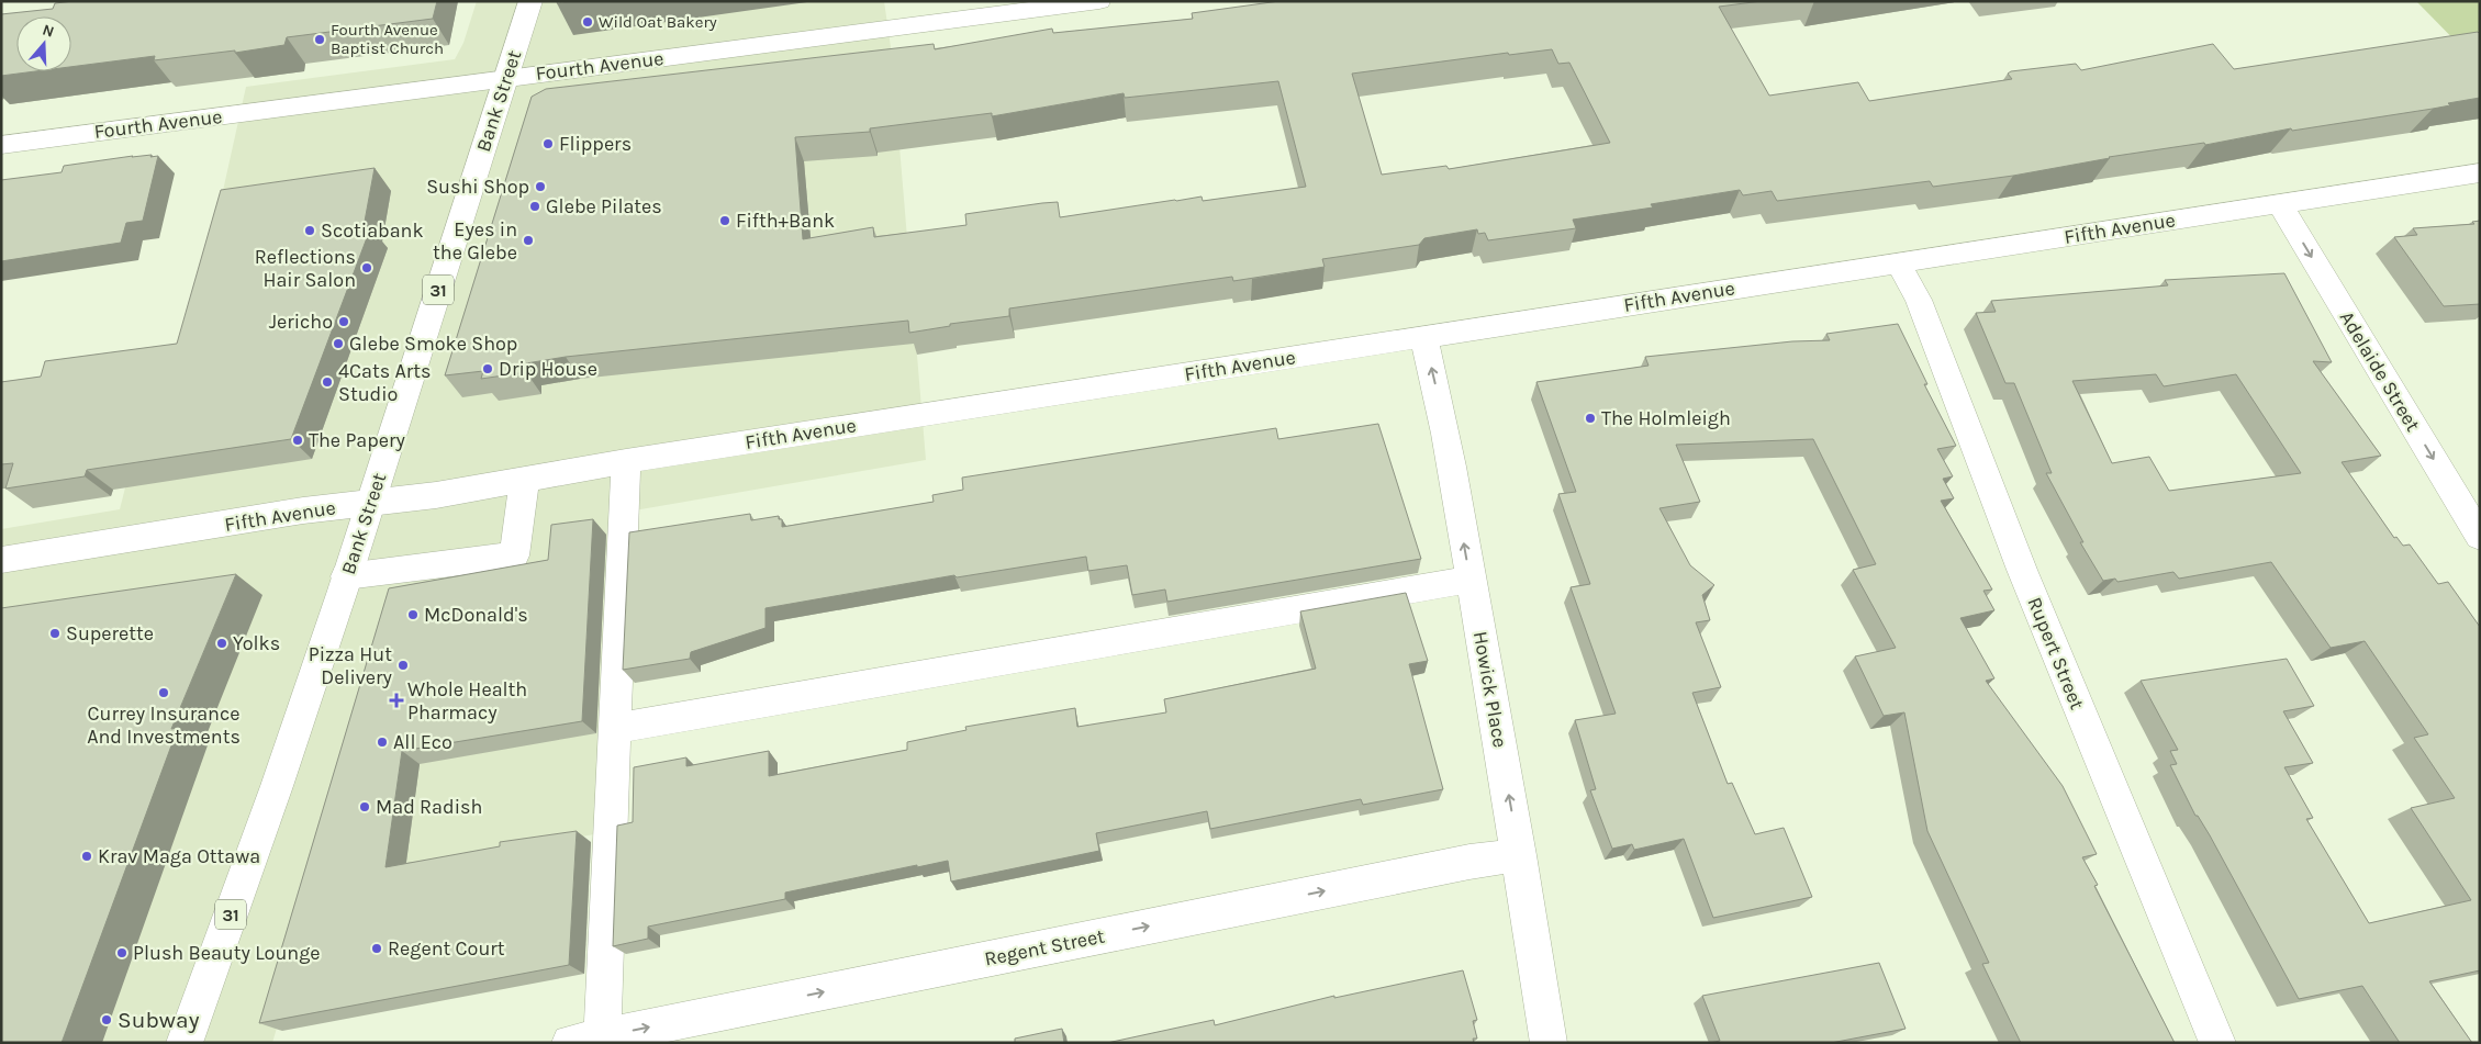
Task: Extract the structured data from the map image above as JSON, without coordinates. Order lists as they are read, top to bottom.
{
  "streets": {
    "street": [
      "Fourth Avenue",
      "Bank Street",
      "Fifth Avenue",
      "31",
      "Adelaide Street",
      "Rupert Street",
      "Howick Place",
      "Regent Street"
    ]
  },
  "crossings": [
    ["Fourth Avenue", "Bank Street"],
    ["Bank Street", "Fifth Avenue"],
    ["Fifth Avenue", "Adelaide Street"],
    ["Fifth Avenue", "Rupert Street"],
    ["Fifth Avenue", "Howick Place"],
    ["Howick Place", "Regent Street"]
  ],
  "one_way": ["Adelaide Street", "Howick Place", "Regent Street"],
  "places": {
    "other": [
      "Wild Oat Bakery",
      "Fourth Avenue Baptist Church",
      "Flippers",
      "Sushi Shop",
      "Glebe Pilates",
      "Fifth+Bank",
      "Scotiabank",
      "Eyes in the Glebe",
      "Reflections Hair Salon",
      "Jericho",
      "Glebe Smoke Shop",
      "Drip House",
      "4Cats Arts Studio",
      "The Holmleigh",
      "The Papery",
      "McDonald's",
      "Superette",
      "Yolks",
      "Pizza Hut Delivery",
      "Currey Insurance And Investments",
      "All Eco",
      "Mad Radish",
      "Krav Maga Ottawa",
      "Regent Court",
      "Plush Beauty Lounge",
      "Subway"
    ],
    "health": ["Whole Health Pharmacy"]
  },
  "north": "top"
}
